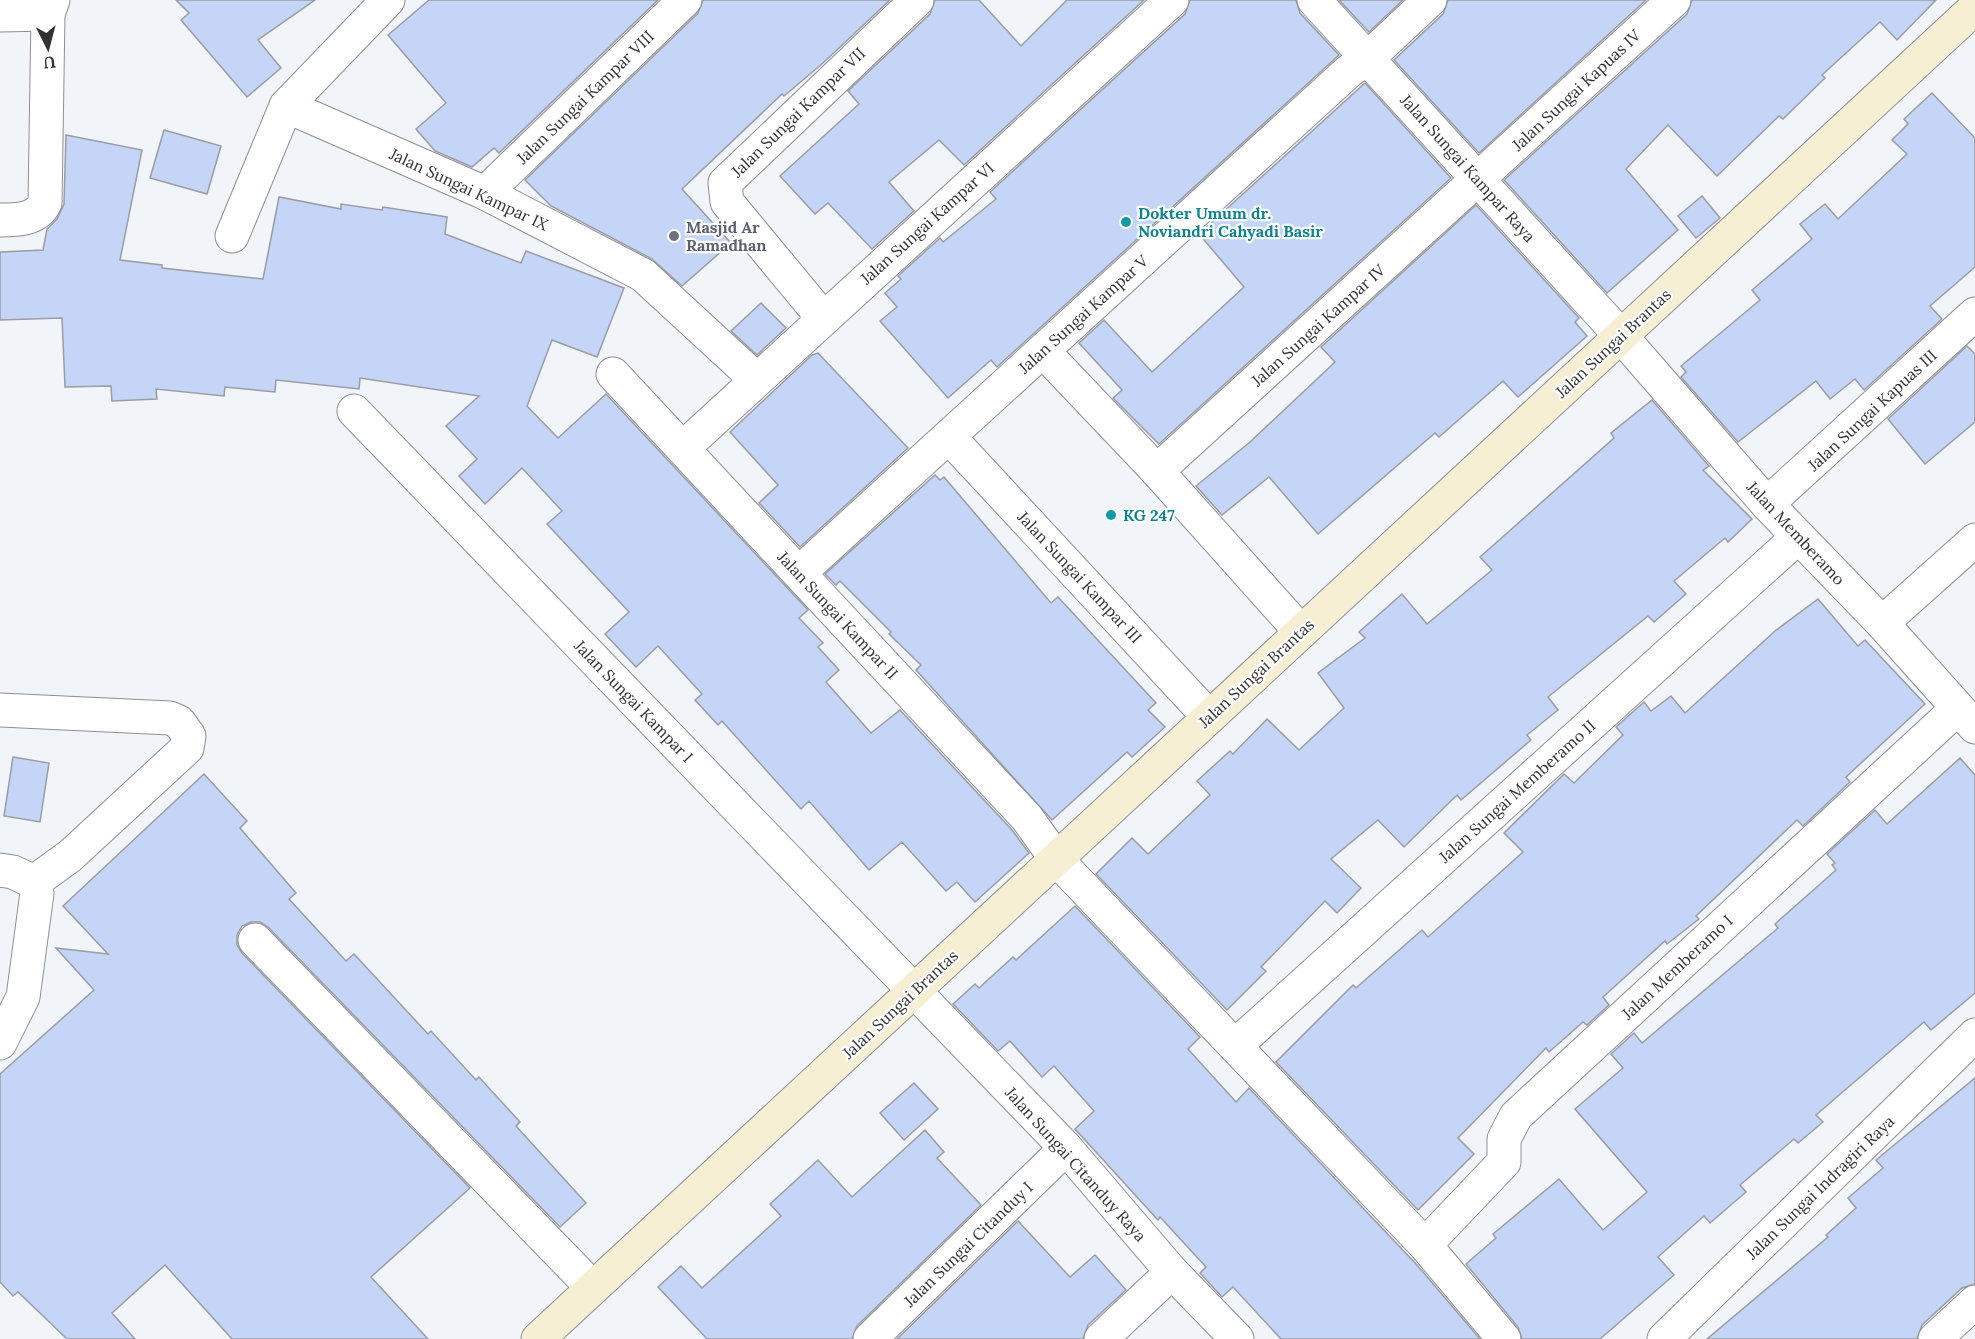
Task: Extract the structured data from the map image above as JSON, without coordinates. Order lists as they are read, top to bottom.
{
  "streets": {
    "street": [
      "Jalan Sungai Kapuas IV",
      "Jalan Sungai Kampar VIII",
      "Jalan Sungai Kampar VII",
      "Jalan Sungai Kampar Raya",
      "Jalan Sungai Kampar IX",
      "Jalan Sungai Kampar VI",
      "Jalan Sungai Kampar V",
      "Jalan Sungai Kampar IV",
      "Jalan Sungai Brantas",
      "Jalan Sungai Kapuas III",
      "Jalan Memberamo",
      "Jalan Sungai Kampar III",
      "Jalan Sungai Kampar II",
      "Jalan Sungai Kampar I",
      "Jalan Sungai Memberamo II",
      "Jalan Memberamo I",
      "Jalan Sungai Citanduy Raya",
      "Jalan Sungai Indragiri Raya",
      "Jalan Sungai Citanduy I"
    ]
  },
  "crossings": [
    ["Jalan Sungai Kapuas IV", "Jalan Sungai Kampar Raya"],
    ["Jalan Sungai Kapuas IV", "Jalan Sungai Kampar IV"],
    ["Jalan Sungai Kampar VIII", "Jalan Sungai Kampar IX"],
    ["Jalan Sungai Kampar VII", "Jalan Sungai Kampar VI"],
    ["Jalan Sungai Kampar Raya", "Jalan Sungai Kampar V"],
    ["Jalan Sungai Kampar Raya", "Jalan Sungai Kampar IV"],
    ["Jalan Sungai Kampar Raya", "Jalan Sungai Brantas"],
    ["Jalan Sungai Kampar Raya", "Jalan Memberamo"],
    ["Jalan Sungai Kampar IX", "Jalan Sungai Kampar VI"],
    ["Jalan Sungai Kampar VI", "Jalan Sungai Kampar II"],
    ["Jalan Sungai Kampar V", "Jalan Sungai Kampar III"],
    ["Jalan Sungai Kampar V", "Jalan Sungai Kampar II"],
    ["Jalan Sungai Brantas", "Jalan Memberamo"],
    ["Jalan Sungai Brantas", "Jalan Sungai Kampar III"],
    ["Jalan Sungai Brantas", "Jalan Sungai Kampar II"],
    ["Jalan Sungai Brantas", "Jalan Sungai Kampar I"],
    ["Jalan Sungai Brantas", "Jalan Sungai Citanduy Raya"],
    ["Jalan Sungai Kapuas III", "Jalan Memberamo"],
    ["Jalan Memberamo", "Jalan Sungai Memberamo II"],
    ["Jalan Memberamo", "Jalan Memberamo I"],
    ["Jalan Sungai Kampar II", "Jalan Sungai Memberamo II"],
    ["Jalan Sungai Kampar II", "Jalan Memberamo I"],
    ["Jalan Sungai Kampar I", "Jalan Sungai Citanduy Raya"],
    ["Jalan Sungai Citanduy Raya", "Jalan Sungai Citanduy I"]
  ],
  "places": ["Dokter Umum dr. Noviandri Cahyadi Basir", "Masjid Ar Ramadhan", "KG 247"],
  "north": "bottom"
}
